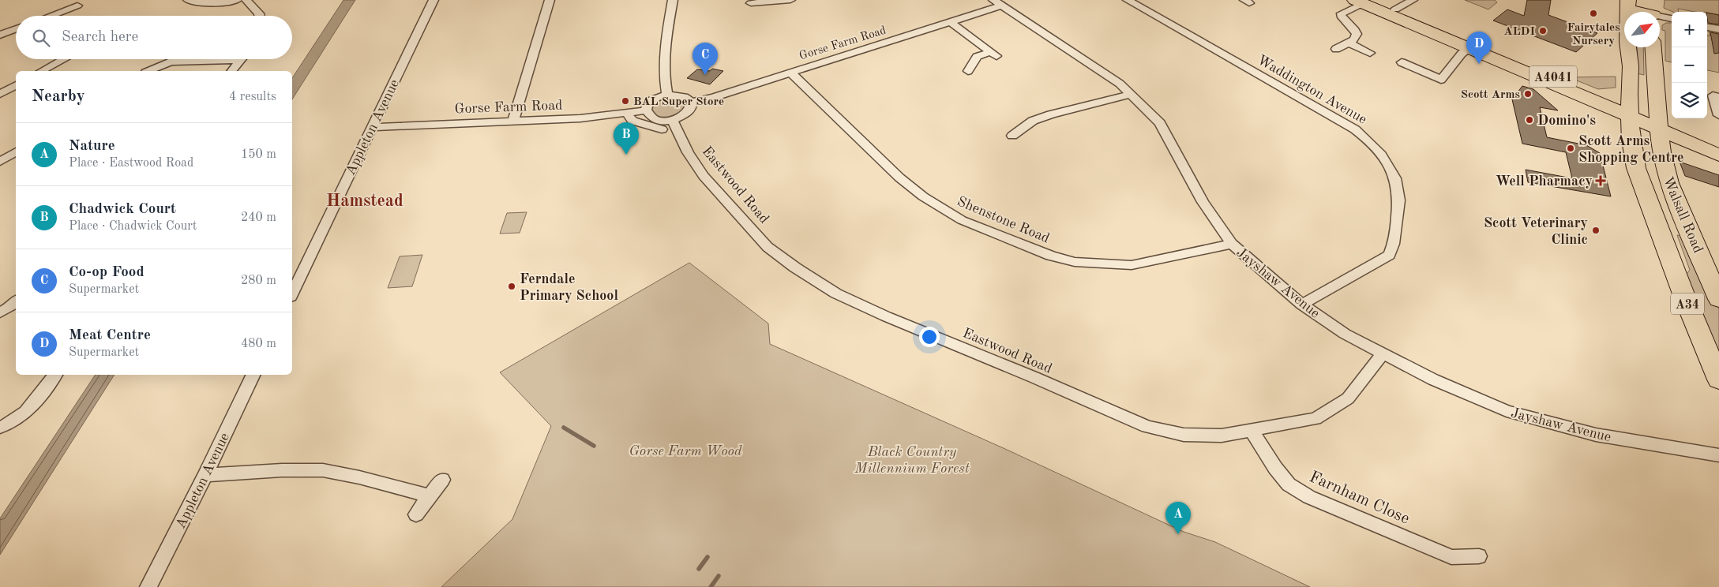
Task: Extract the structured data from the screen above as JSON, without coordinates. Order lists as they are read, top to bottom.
{
  "streets": {
    "highway": ["A4041", "Walsall Road", "A34"],
    "street": [
      "Gorse Farm Road",
      "Waddington Avenue",
      "Appleton Avenue",
      "Eastwood Road",
      "Shenstone Road",
      "Jayshaw Avenue",
      "Farnham Close"
    ]
  },
  "crossings": [
    ["Gorse Farm Road", "Appleton Avenue"],
    ["Gorse Farm Road", "Shenstone Road"],
    ["Gorse Farm Road", "Jayshaw Avenue"],
    ["A4041", "Walsall Road"],
    ["A4041", "A34"],
    ["Waddington Avenue", "Jayshaw Avenue"],
    ["Eastwood Road", "Jayshaw Avenue"],
    ["Eastwood Road", "Farnham Close"],
    ["Walsall Road", "A34"],
    ["Shenstone Road", "Jayshaw Avenue"]
  ],
  "districts": ["Hamstead"],
  "parks": ["Gorse Farm Wood", "Black Country Millennium Forest"],
  "places": {
    "other": [
      "Fairytales Nursery",
      "ALDI",
      "Scott Arms",
      "BAL Super Store",
      "Domino's",
      "Scott Arms Shopping Centre",
      "Scott Veterinary Clinic",
      "Ferndale Primary School"
    ],
    "health": ["Well Pharmacy"]
  },
  "north": "top right",
  "page": {
    "map_buttons": ["+", "−"],
    "search": "Search here",
    "pins": [
      "D",
      "C",
      "B",
      "A"
    ],
    "heading": ["Nearby", "4 results"],
    "list": [
      {
        "mark": "A",
        "name": "Nature",
        "note": "Place · Eastwood Road",
        "value": "150 m"
      },
      {
        "mark": "B",
        "name": "Chadwick Court",
        "note": "Place · Chadwick Court",
        "value": "240 m"
      },
      {
        "mark": "C",
        "name": "Co-op Food",
        "note": "Supermarket",
        "value": "280 m"
      },
      {
        "mark": "D",
        "name": "Meat Centre",
        "note": "Supermarket",
        "value": "480 m"
      }
    ]
  }
}
